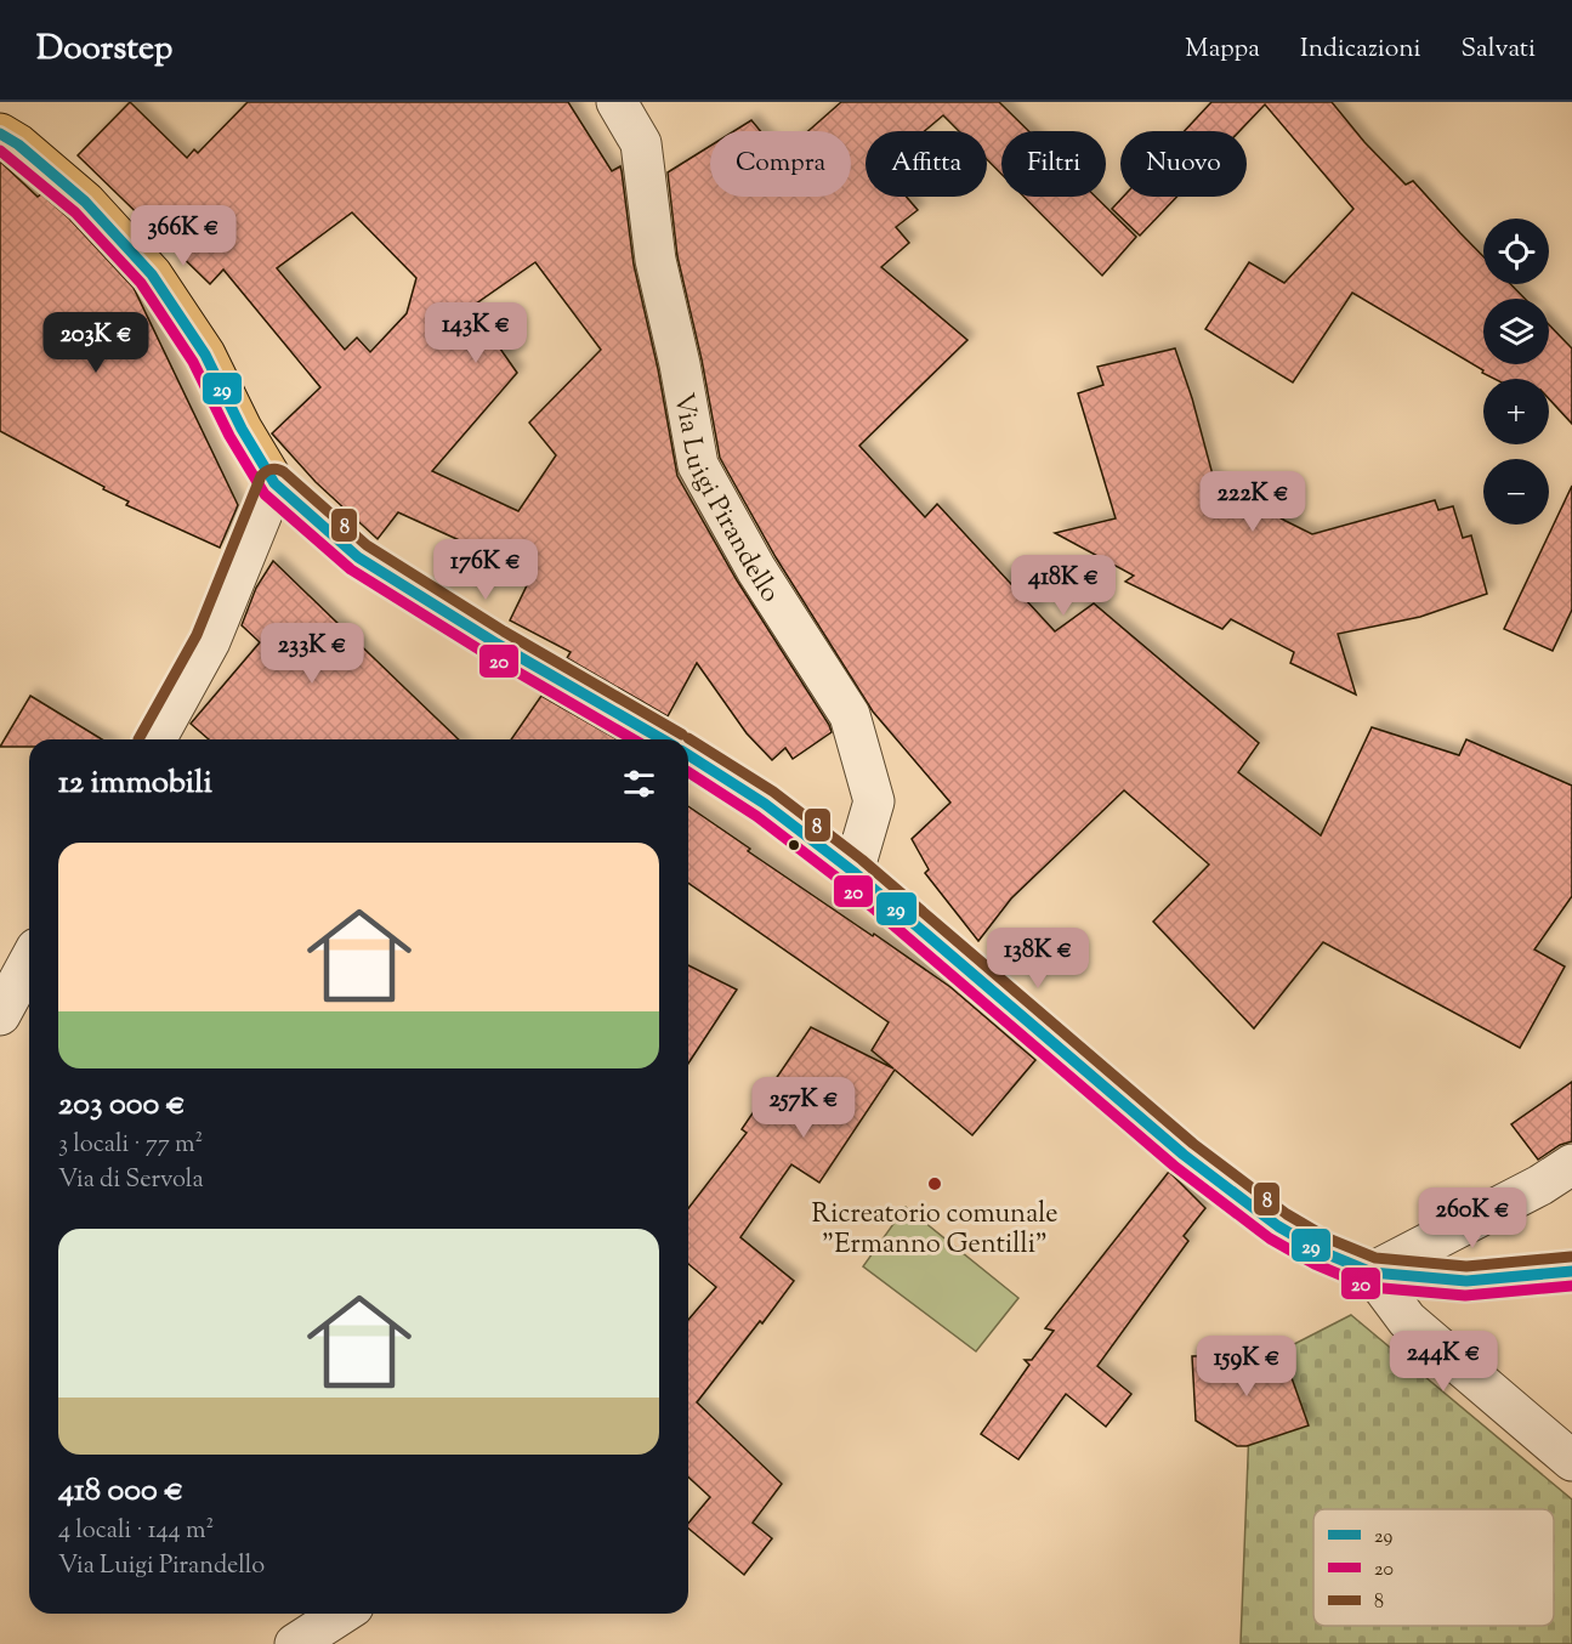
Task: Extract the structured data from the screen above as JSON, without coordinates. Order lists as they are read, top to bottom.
{
  "streets": {
    "street": ["Via Luigi Pirandello"]
  },
  "places": ["Ricreatorio comunale \"Ermanno Gentilli\""],
  "lines": ["transit line 29", "transit line 20", "transit line 8"],
  "legend": ["29", "20", "8"],
  "page": {
    "header": "Doorstep",
    "nav": ["Mappa", "Indicazioni", "Salvati"],
    "chip": [
      "Compra",
      "Affitta",
      "Filtri",
      "Nuovo"
    ],
    "price": [
      "366K €",
      "143K €",
      "203K €",
      "222K €",
      "176K €",
      "418K €",
      "233K €",
      "138K €",
      "257K €",
      "260K €",
      "244K €",
      "159K €"
    ],
    "map_buttons": ["+", "−"],
    "heading": "12 immobili",
    "list": [
      {
        "name": "203 000 €",
        "note": "3 locali · 77 m² · Via di Servola"
      },
      {
        "name": "418 000 €",
        "note": "4 locali · 144 m² · Via Luigi Pirandello"
      }
    ]
  }
}
